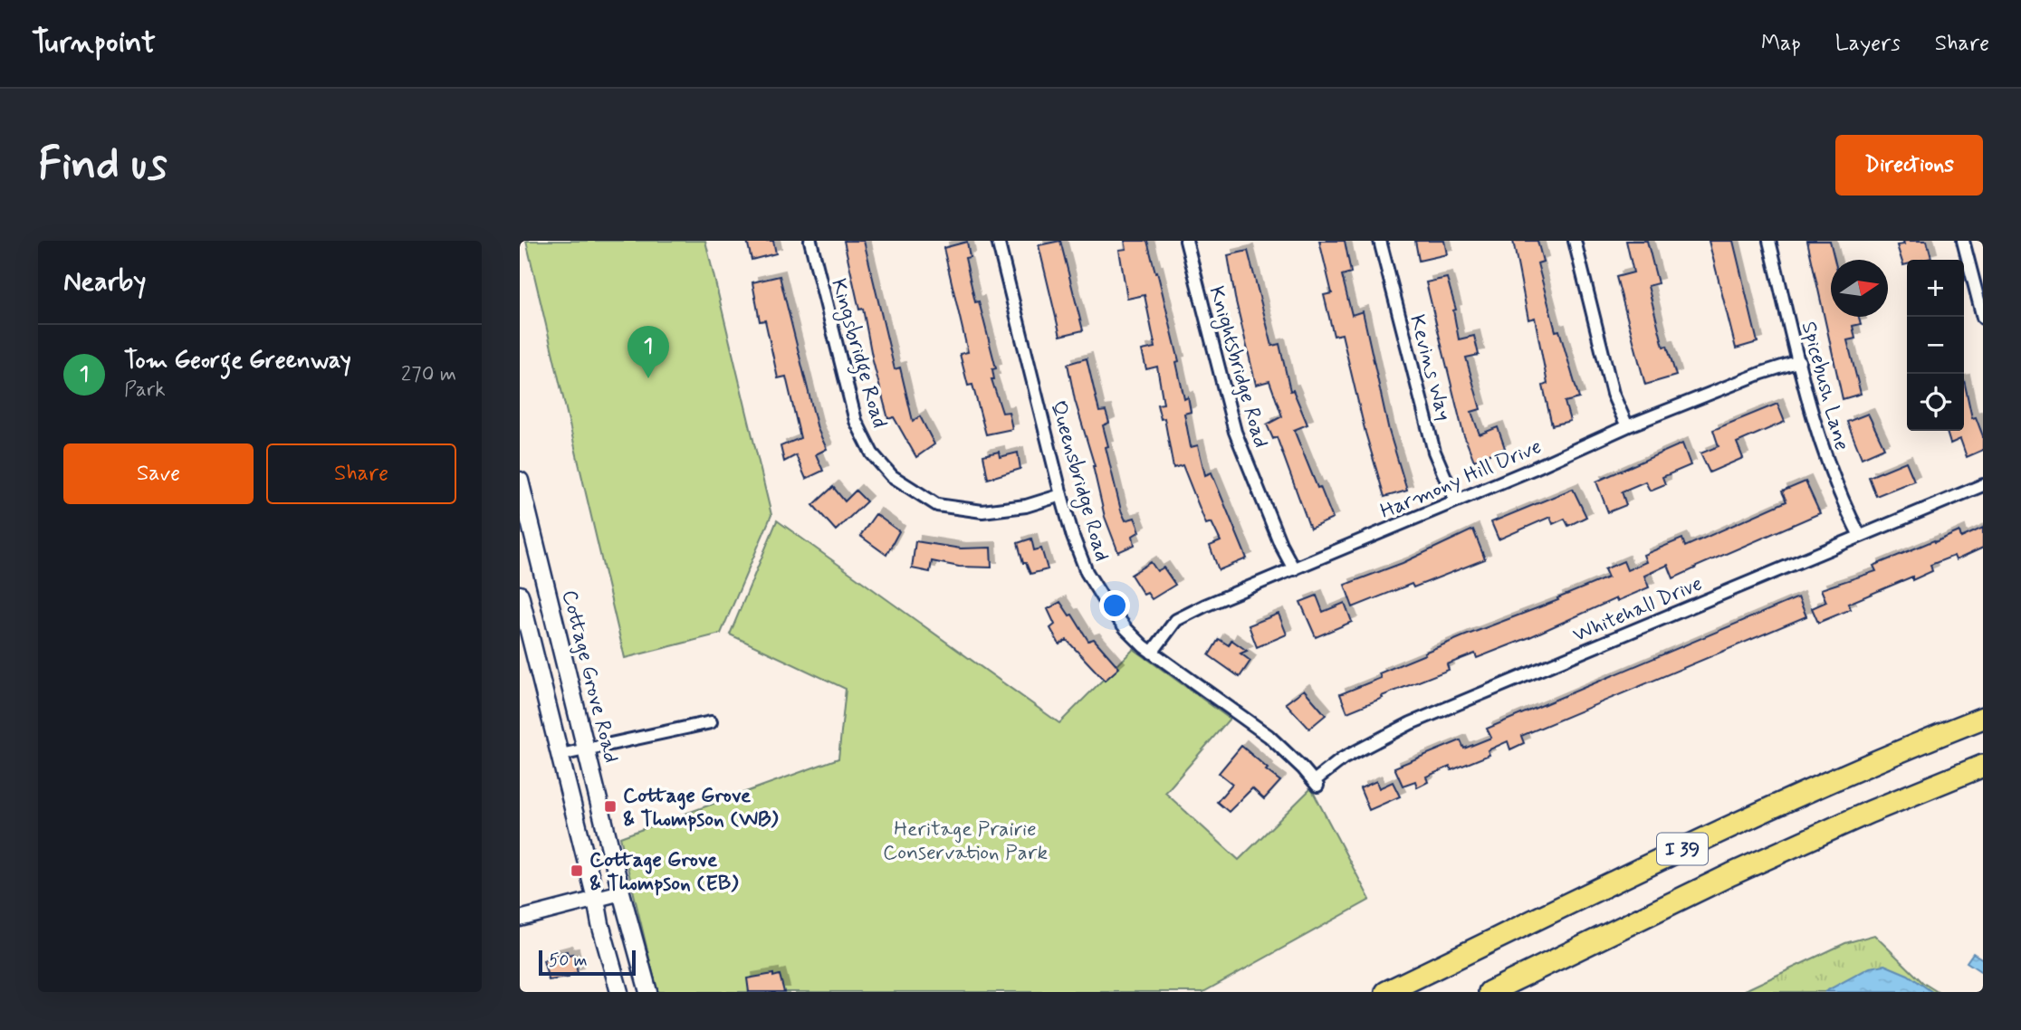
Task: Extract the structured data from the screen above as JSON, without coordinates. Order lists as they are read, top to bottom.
{
  "streets": {
    "highway": ["I 39"],
    "main road": ["Cottage Grove Road"],
    "street": [
      "Kingsbridge Road",
      "Knightsbridge Road",
      "Kevins Way",
      "Spicebush Lane",
      "Harmony Hill Drive",
      "Queensbridge Road",
      "Whitehall Drive"
    ]
  },
  "crossings": [
    ["Kingsbridge Road", "Queensbridge Road"],
    ["Knightsbridge Road", "Harmony Hill Drive"],
    ["Kevins Way", "Harmony Hill Drive"],
    ["Spicebush Lane", "Harmony Hill Drive"],
    ["Spicebush Lane", "Whitehall Drive"],
    ["Harmony Hill Drive", "Queensbridge Road"],
    ["Queensbridge Road", "Whitehall Drive"]
  ],
  "parks": ["Heritage Prairie Conservation Park"],
  "places": {
    "transit": ["Cottage Grove & Thompson (WB)", "Cottage Grove & Thompson (EB)"]
  },
  "scale_bar": "50 m",
  "north": "right",
  "page": {
    "header": "Turnpoint",
    "nav": ["Map", "Layers", "Share"],
    "buttons": [
      "Directions",
      ["Save", "Share"]
    ],
    "title": "Find us",
    "heading": "Nearby",
    "map_buttons": ["+", "−"],
    "list": [
      {
        "mark": "1",
        "name": "Tom George Greenway",
        "note": "Park",
        "value": "270 m"
      }
    ],
    "pins": "1",
    "scale": "50 m"
  }
}
